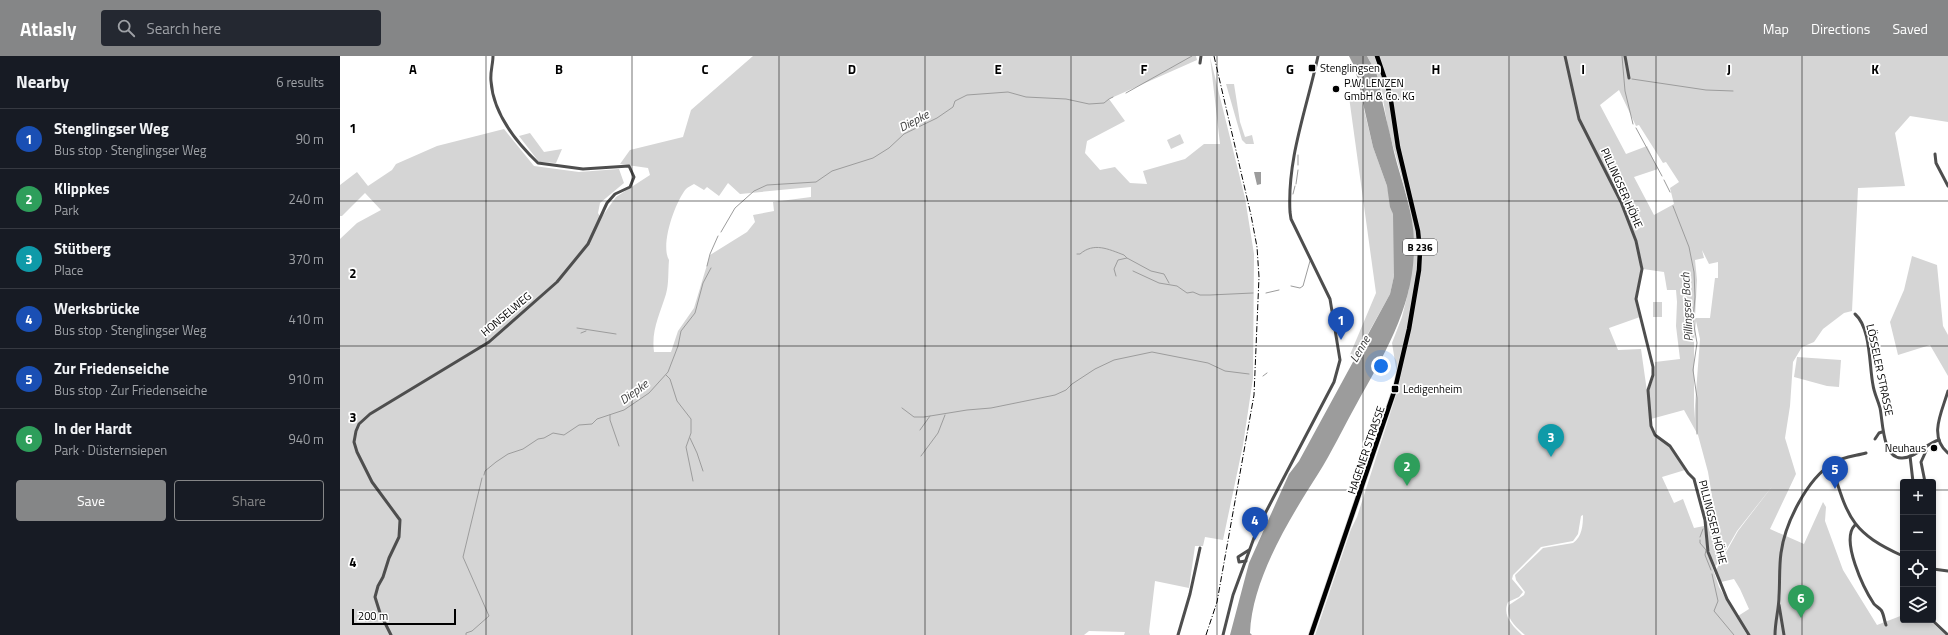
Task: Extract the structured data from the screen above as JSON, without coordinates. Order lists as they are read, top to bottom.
{
  "streets": {
    "main road": ["B 236", "HAGENER STRASSE"],
    "street": ["PILLINGSER HÖHE", "HONSELWEG", "LÖSSELER STRASSE"]
  },
  "water": ["Diepke", "Pillingser Bach", "Lenne"],
  "places": {
    "transit": ["Stenglingsen", "Ledigenheim"],
    "other": ["P.W. LENZEN GmbH & Co. KG", "Neuhaus"]
  },
  "scale_bar": "200 m",
  "page": {
    "header": "Atlasly",
    "search": "Search here",
    "nav": ["Map", "Directions", "Saved"],
    "heading": ["Nearby", "6 results"],
    "list": [
      {
        "mark": "1",
        "name": "Stenglingser Weg",
        "note": "Bus stop · Stenglingser Weg",
        "value": "90 m"
      },
      {
        "mark": "2",
        "name": "Klippkes",
        "note": "Park",
        "value": "240 m"
      },
      {
        "mark": "3",
        "name": "Stütberg",
        "note": "Place",
        "value": "370 m"
      },
      {
        "mark": "4",
        "name": "Werksbrücke",
        "note": "Bus stop · Stenglingser Weg",
        "value": "410 m"
      },
      {
        "mark": "5",
        "name": "Zur Friedenseiche",
        "note": "Bus stop · Zur Friedenseiche",
        "value": "910 m"
      },
      {
        "mark": "6",
        "name": "In der Hardt",
        "note": "Park · Düsternsiepen",
        "value": "940 m"
      }
    ],
    "pins": [
      "1",
      "3",
      "2",
      "5",
      "4",
      "6"
    ],
    "buttons": ["Save", "Share"],
    "map_buttons": ["+", "−"],
    "scale": "200 m"
  },
  "grid": {
    "columns": [
      "A",
      "B",
      "C",
      "D",
      "E",
      "F",
      "G",
      "H",
      "I",
      "J",
      "K"
    ],
    "rows": [
      "1",
      "2",
      "3",
      "4"
    ]
  }
}
